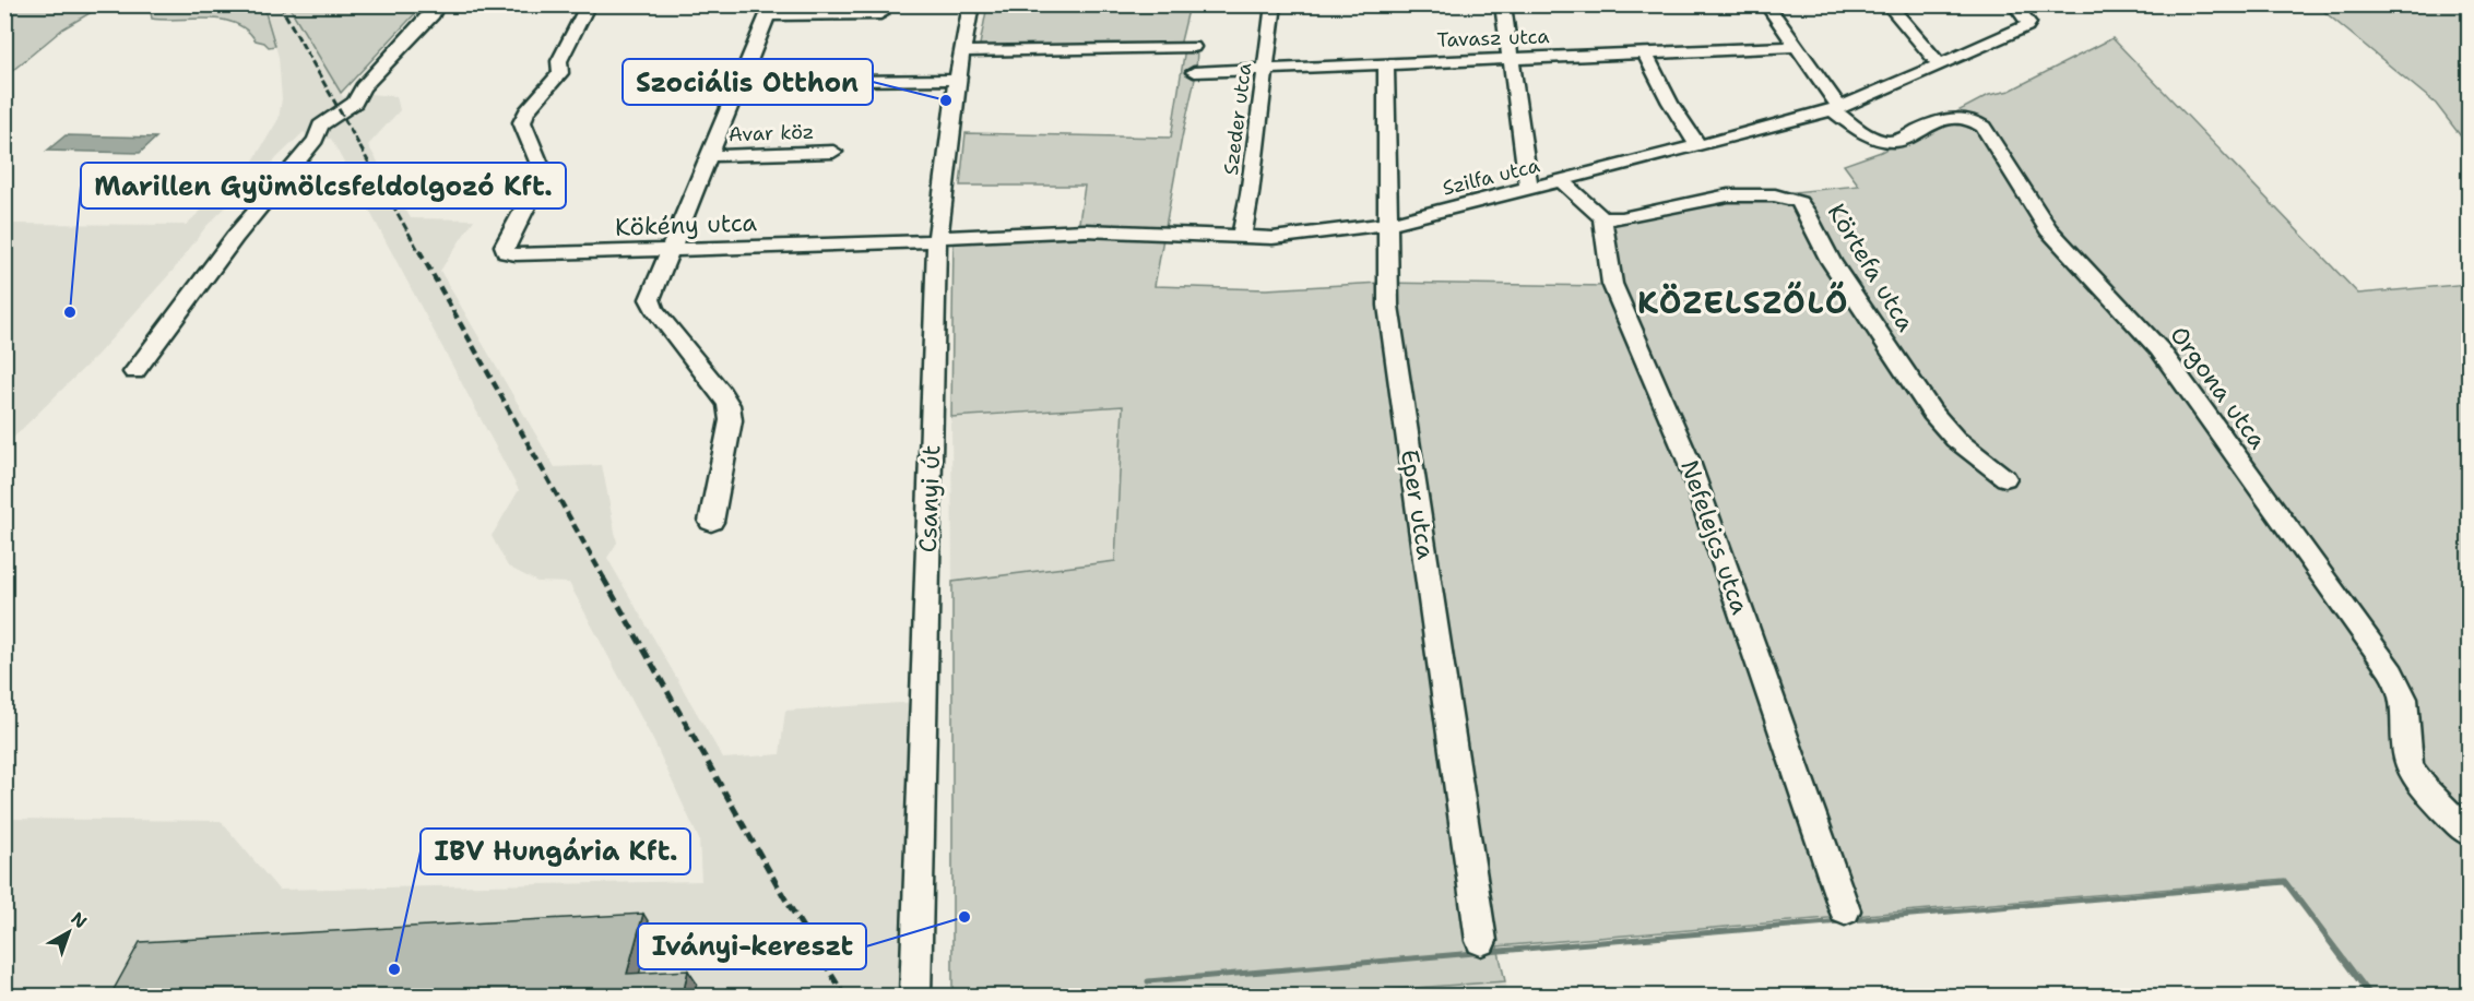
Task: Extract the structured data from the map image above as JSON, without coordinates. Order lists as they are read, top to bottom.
{
  "streets": {
    "street": [
      "Tavasz utca",
      "Szeder utca",
      "Avar köz",
      "Szilfa utca",
      "Kökény utca",
      "Körtefa utca",
      "Orgona utca",
      "Csanyi út",
      "Eper utca",
      "Nefelejcs utca"
    ]
  },
  "crossings": [
    ["Tavasz utca", "Szeder utca"],
    ["Tavasz utca", "Orgona utca"],
    ["Tavasz utca", "Eper utca"],
    ["Szeder utca", "Szilfa utca"],
    ["Szilfa utca", "Kökény utca"],
    ["Szilfa utca", "Orgona utca"],
    ["Szilfa utca", "Csanyi út"],
    ["Szilfa utca", "Eper utca"],
    ["Kökény utca", "Csanyi út"],
    ["Körtefa utca", "Nefelejcs utca"]
  ],
  "districts": ["KÖZELSZŐLŐ"],
  "places": [
    "Szociális Otthon",
    "Marillen Gyümölcsfeldolgozó Kft.",
    "Iványi-kereszt",
    "IBV Hungária Kft."
  ],
  "north": "top right"
}
